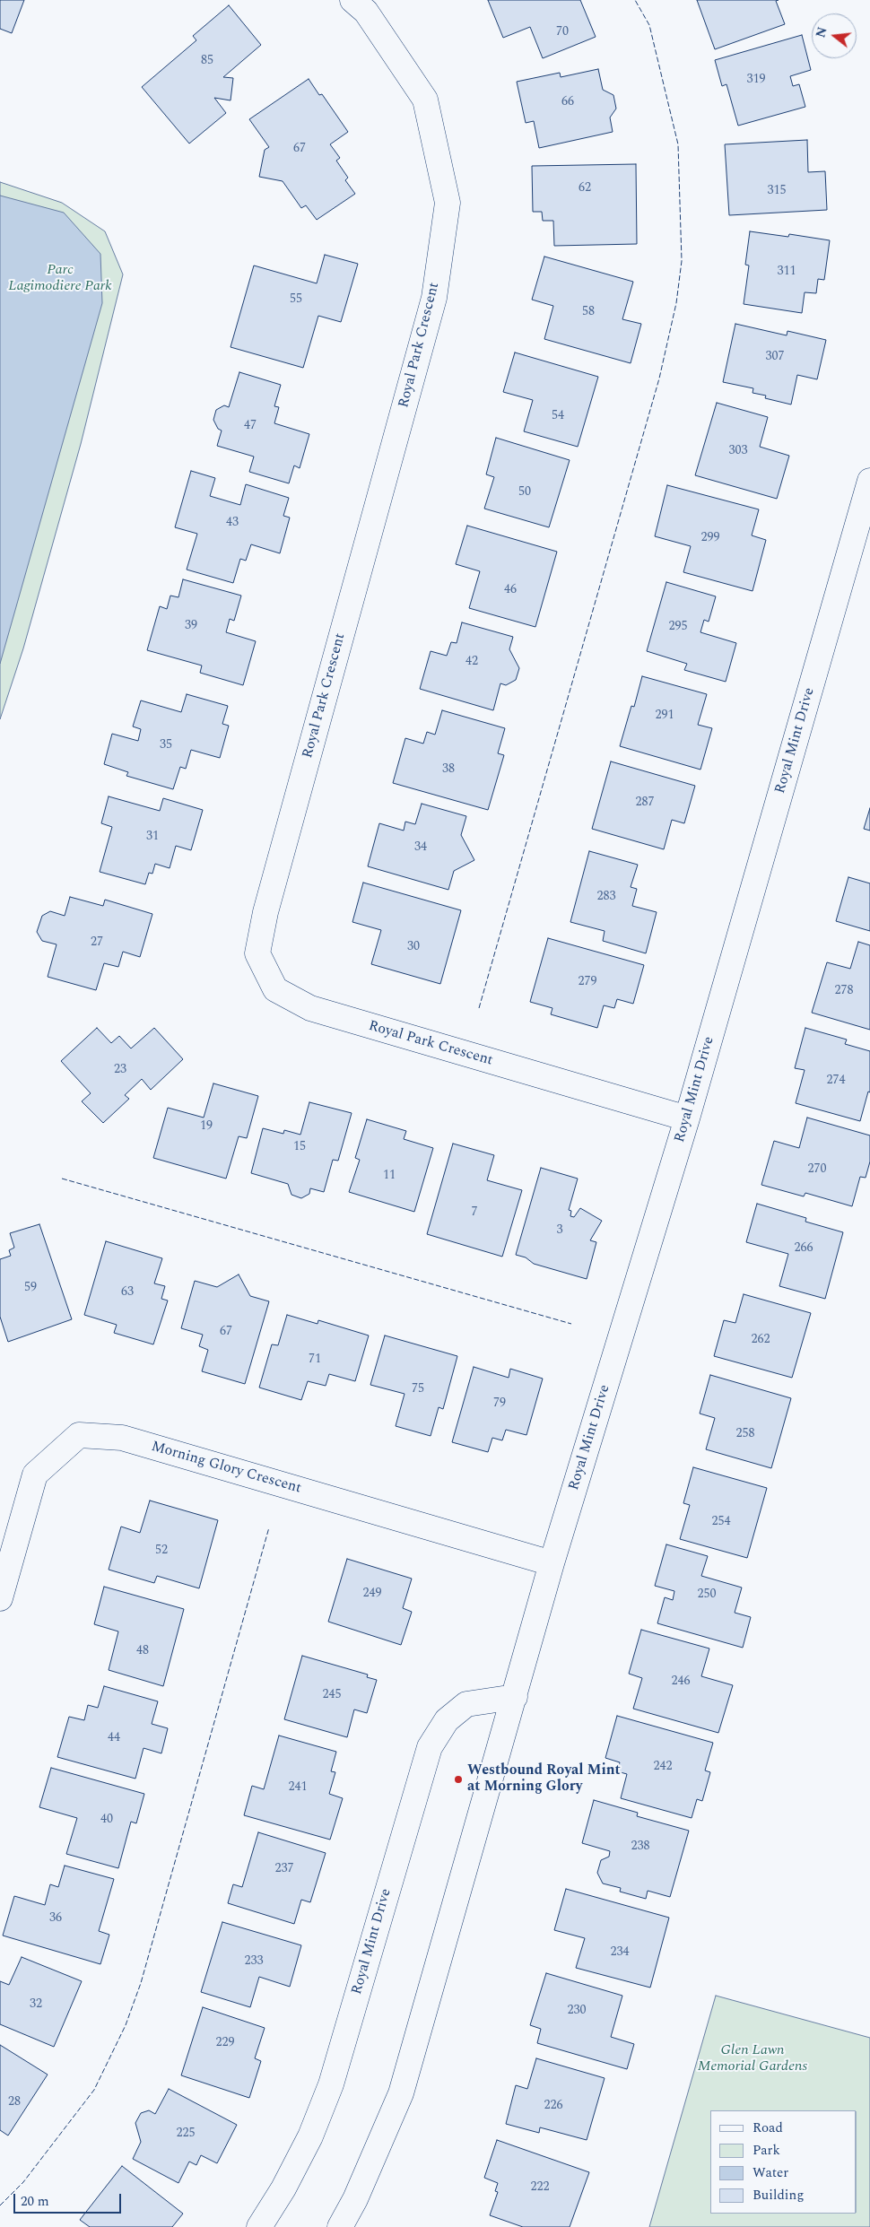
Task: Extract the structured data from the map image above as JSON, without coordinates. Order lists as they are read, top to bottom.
{
  "streets": {
    "street": ["Royal Park Crescent", "Royal Mint Drive", "Morning Glory Crescent"]
  },
  "crossings": [
    ["Royal Park Crescent", "Royal Mint Drive"],
    ["Royal Mint Drive", "Morning Glory Crescent"]
  ],
  "parks": ["Parc Lagimodiere Park", "Glen Lawn Memorial Gardens"],
  "places": ["Westbound Royal Mint at Morning Glory"],
  "house_numbers": [
    "70",
    "85",
    "319",
    "66",
    "67",
    "62",
    "315",
    "311",
    "55",
    "58",
    "307",
    "54",
    "47",
    "303",
    "50",
    "43",
    "299",
    "46",
    "39",
    "295",
    "42",
    "291",
    "35",
    "38",
    "287",
    "31",
    "34",
    "283",
    "27",
    "30",
    "279",
    "278",
    "23",
    "274",
    "19",
    "15",
    "270",
    "11",
    "7",
    "3",
    "266",
    "59",
    "63",
    "67",
    "262",
    "71",
    "75",
    "79",
    "258",
    "254",
    "52",
    "249",
    "250",
    "48",
    "246",
    "245",
    "44",
    "242",
    "241",
    "40",
    "238",
    "237",
    "36",
    "234",
    "233",
    "32",
    "230",
    "229",
    "28",
    "226",
    "225",
    "222"
  ],
  "legend": [
    "Road",
    "Park",
    "Water",
    "Building"
  ],
  "scale_bar": "20 m",
  "north": "left"
}
